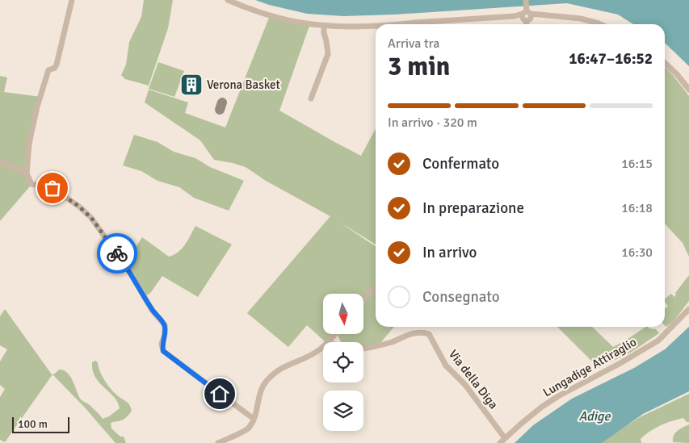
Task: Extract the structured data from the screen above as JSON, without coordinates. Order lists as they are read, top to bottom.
{
  "streets": {
    "street": ["Lungadige Attiraglio", "Via della Diga"]
  },
  "crossings": [
    ["Lungadige Attiraglio", "Via della Diga"]
  ],
  "water": ["Adige"],
  "places": {
    "building": ["Verona Basket"]
  },
  "scale_bar": "100 m",
  "north": "bottom",
  "page": {
    "heading": ["3 min", "Arriva tra", "16:47–16:52"],
    "bar": "In arrivo · 320 m",
    "list": [
      ["Confermato", "16:15"],
      ["In preparazione", "16:18"],
      ["In arrivo", "16:30"],
      "Consegnato"
    ],
    "scale": "100 m"
  }
}
